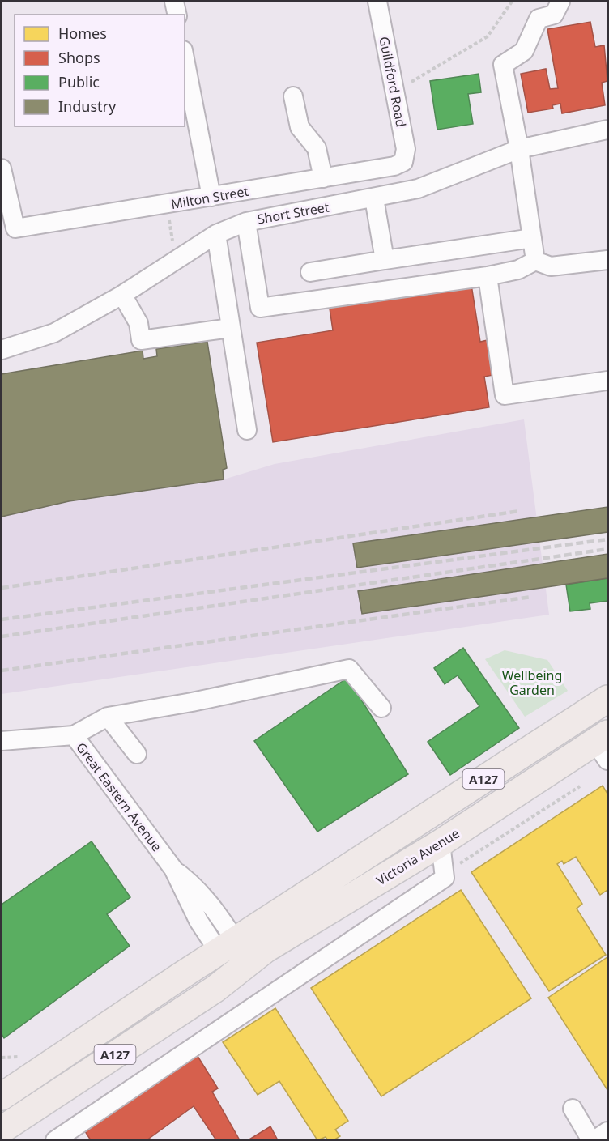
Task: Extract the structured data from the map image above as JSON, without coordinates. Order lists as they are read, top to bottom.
{
  "streets": {
    "highway": ["A127", "Victoria Avenue"],
    "street": [
      "Guildford Road",
      "Milton Street",
      "Short Street",
      "Great Eastern Avenue"
    ]
  },
  "crossings": [
    ["Guildford Road", "Milton Street"],
    ["A127", "Great Eastern Avenue"],
    ["A127", "Victoria Avenue"],
    ["Great Eastern Avenue", "Victoria Avenue"]
  ],
  "parks": ["Wellbeing Garden"],
  "legend": [
    "Homes",
    "Shops",
    "Public",
    "Industry"
  ]
}
